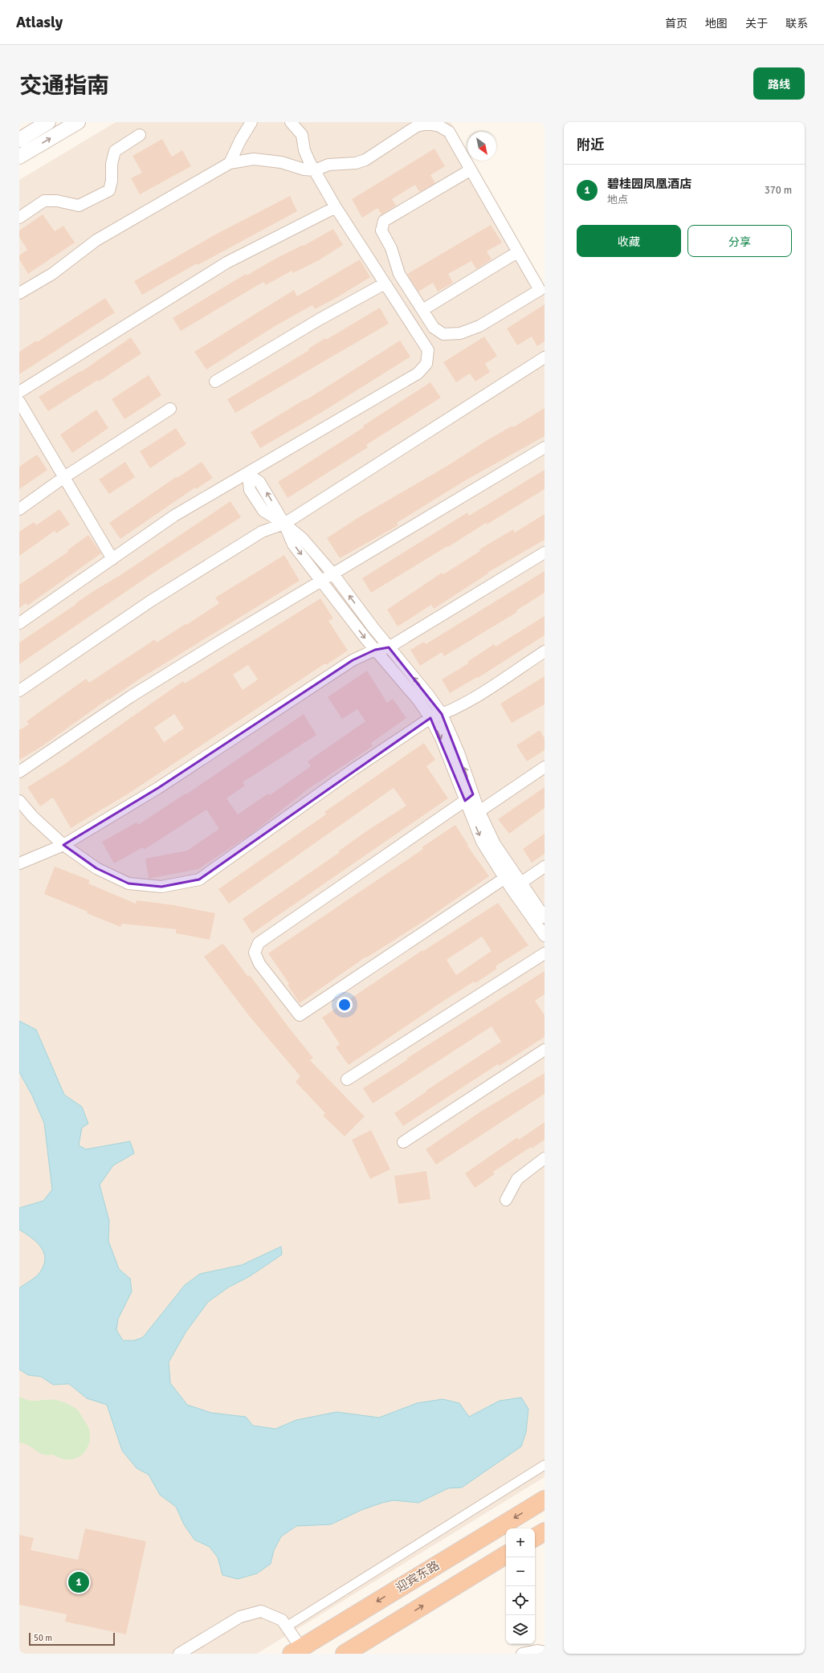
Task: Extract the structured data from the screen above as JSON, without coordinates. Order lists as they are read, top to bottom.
{
  "streets": {
    "highway": ["迎宾东路"]
  },
  "scale_bar": "50 m",
  "north": "bottom right",
  "page": {
    "header": "Atlasly",
    "nav": [
      "首页",
      "地图",
      "关于",
      "联系"
    ],
    "title": "交通指南",
    "buttons": [
      "路线",
      ["收藏", "分享"]
    ],
    "heading": "附近",
    "list": [
      {
        "mark": "1",
        "name": "碧桂园凤凰酒店",
        "note": "地点",
        "value": "370 m"
      }
    ],
    "map_buttons": ["+", "−"],
    "pins": "1",
    "scale": "50 m"
  }
}
